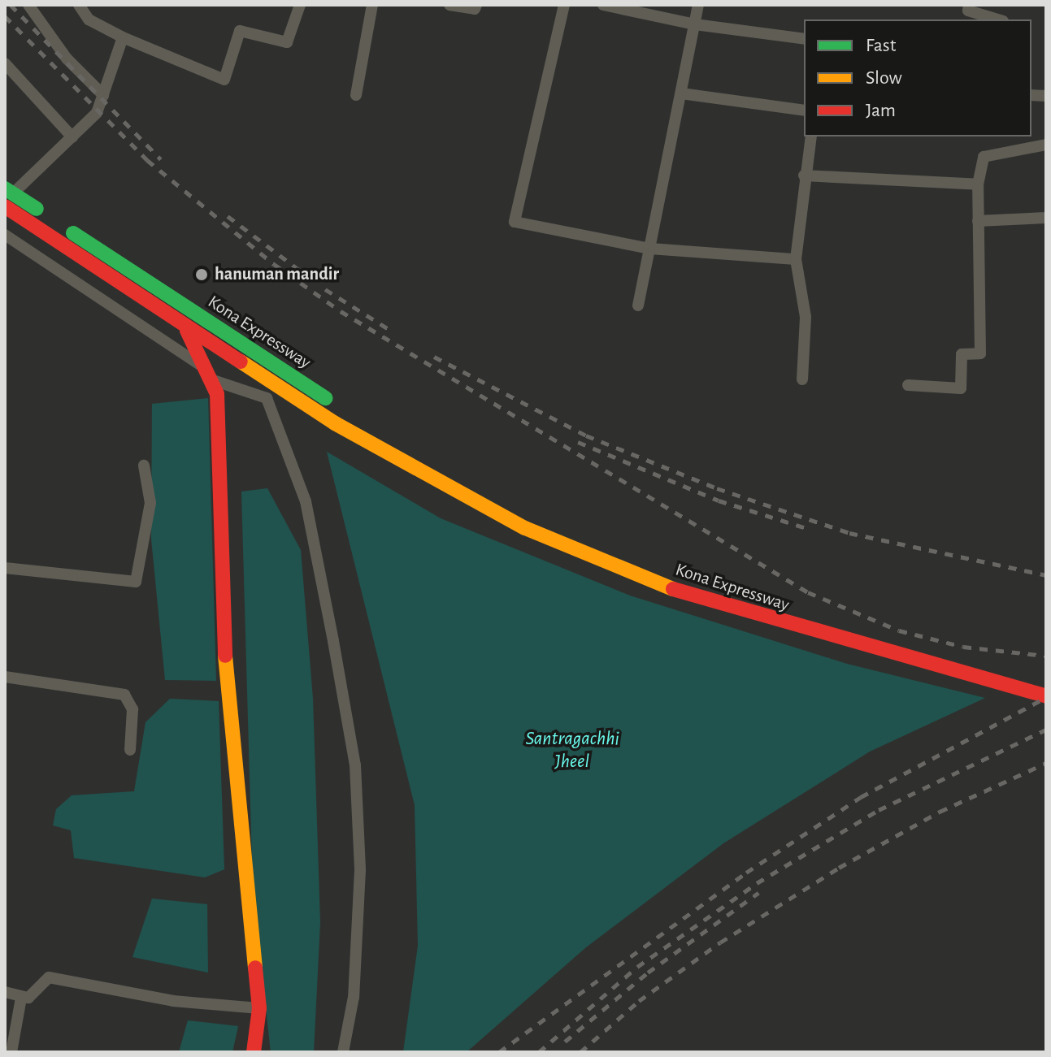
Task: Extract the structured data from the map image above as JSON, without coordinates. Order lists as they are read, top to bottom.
{
  "streets": {
    "main road": ["Kona Expressway"]
  },
  "water": ["Santragachhi Jheel"],
  "places": ["hanuman mandir"],
  "legend": ["Fast", "Slow", "Jam"]
}
